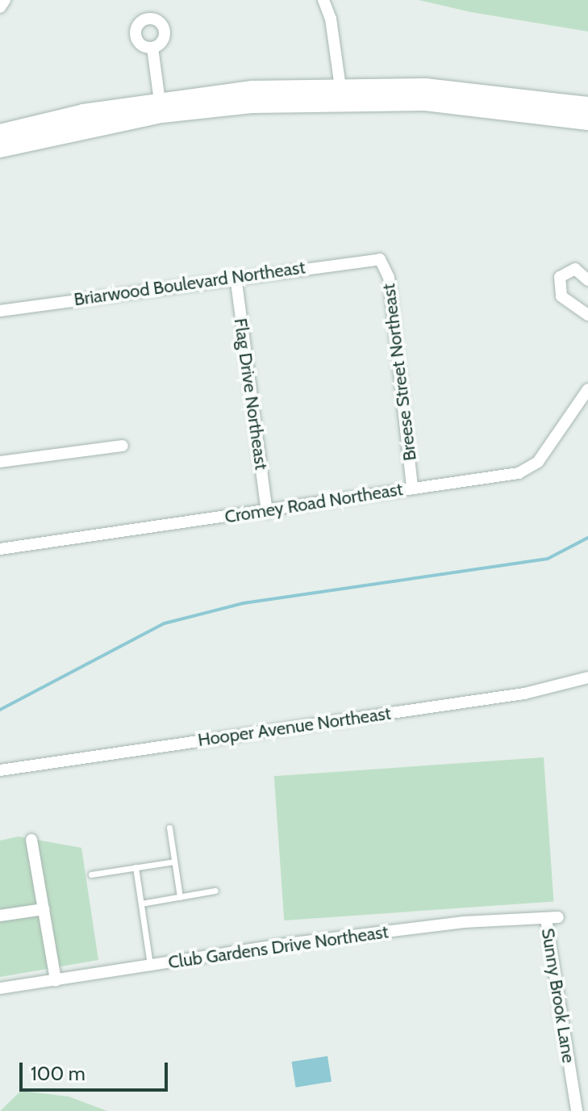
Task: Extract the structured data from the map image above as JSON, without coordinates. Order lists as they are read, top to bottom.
{
  "streets": {
    "street": [
      "Briarwood Boulevard Northeast",
      "Breese Street Northeast",
      "Flag Drive Northeast",
      "Cromey Road Northeast",
      "Hooper Avenue Northeast",
      "Club Gardens Drive Northeast",
      "Sunny Brook Lane"
    ]
  },
  "crossings": [
    ["Briarwood Boulevard Northeast", "Breese Street Northeast"],
    ["Briarwood Boulevard Northeast", "Flag Drive Northeast"],
    ["Breese Street Northeast", "Cromey Road Northeast"],
    ["Flag Drive Northeast", "Cromey Road Northeast"],
    ["Club Gardens Drive Northeast", "Sunny Brook Lane"]
  ],
  "scale_bar": "100 m"
}
